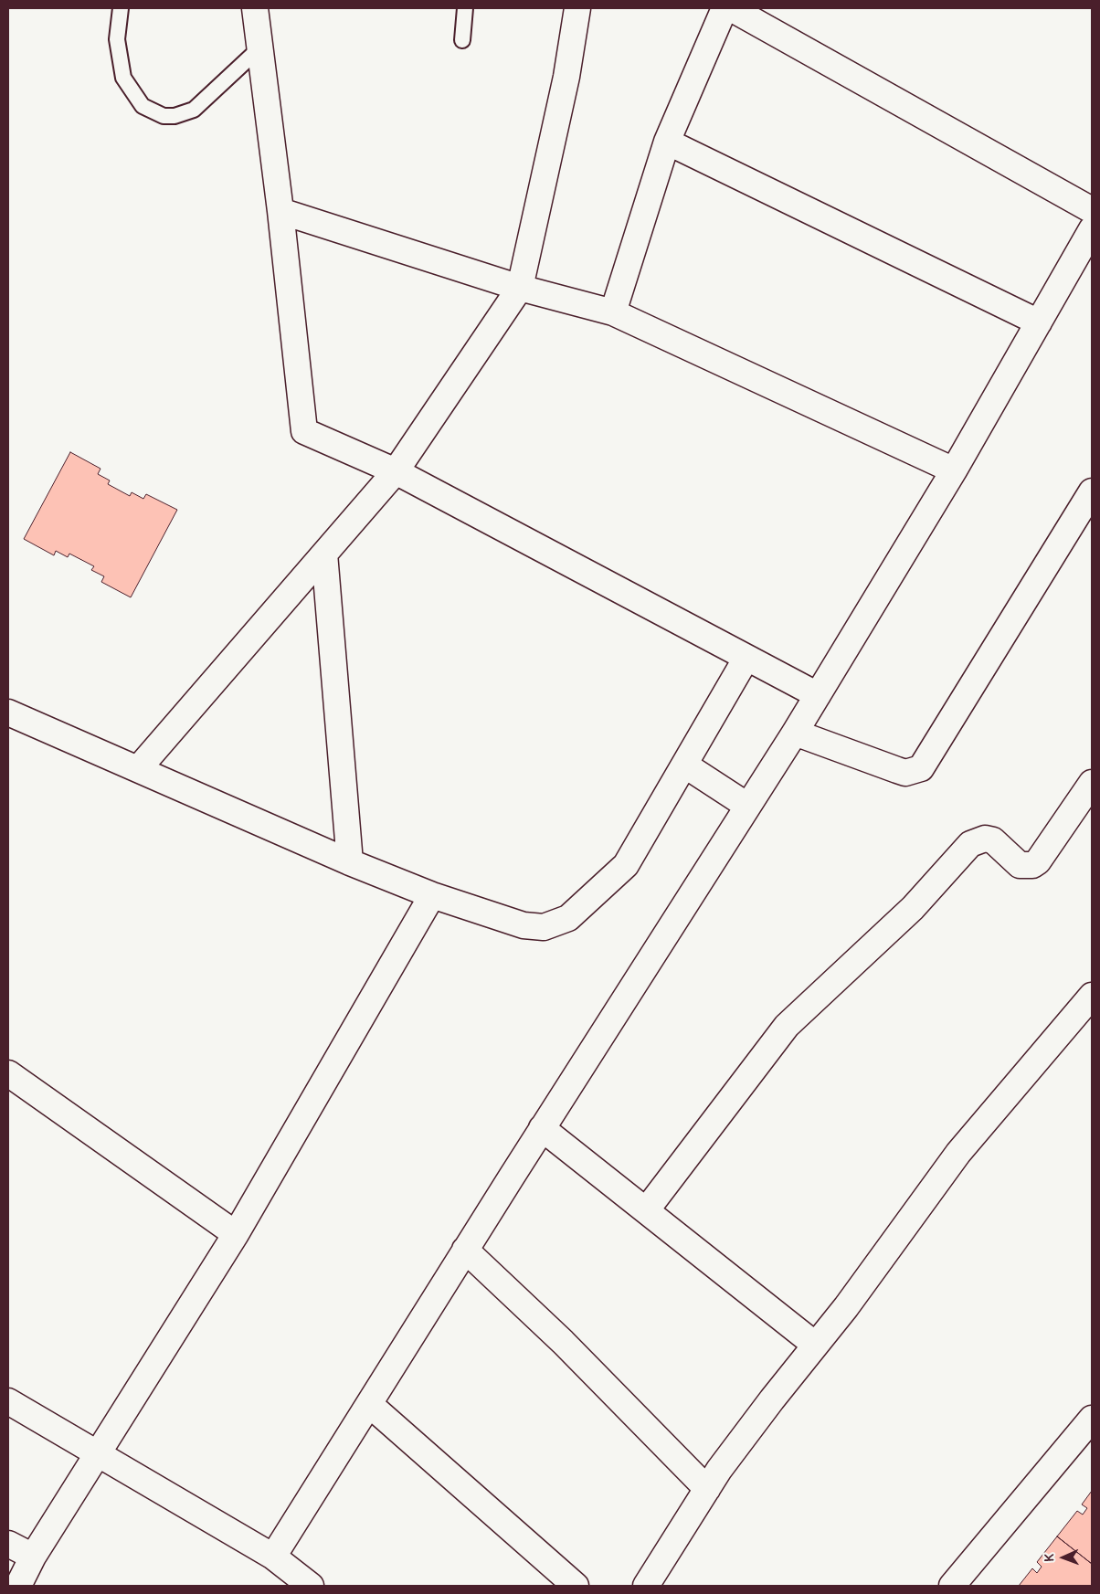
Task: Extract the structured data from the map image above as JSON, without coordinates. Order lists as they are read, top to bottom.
{
  "north": "left"
}
